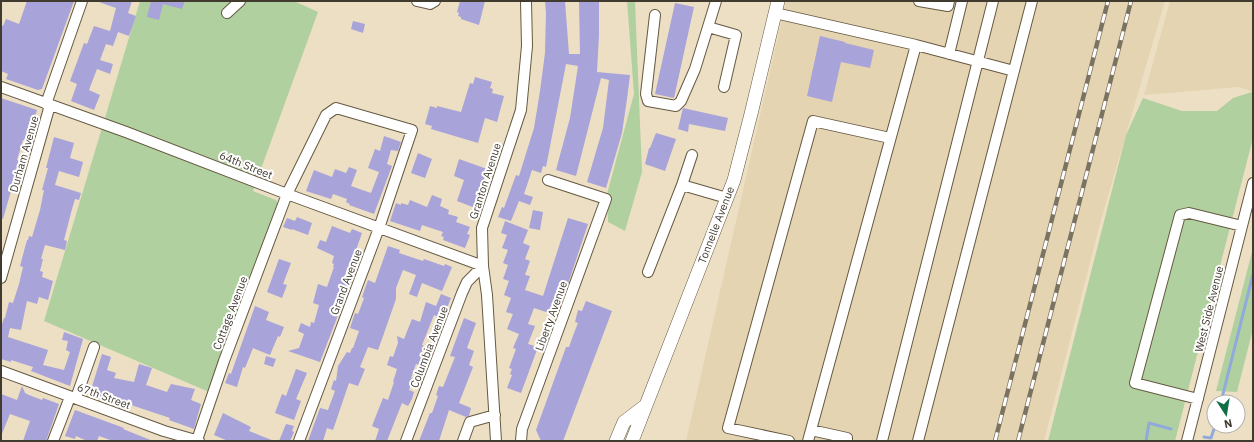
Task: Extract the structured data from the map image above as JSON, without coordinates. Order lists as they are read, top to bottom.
{
  "streets": {
    "main road": ["Tonnelle Avenue"],
    "street": [
      "Durham Avenue",
      "64th Street",
      "Granton Avenue",
      "Grand Avenue",
      "West Side Avenue",
      "Cottage Avenue",
      "Liberty Avenue",
      "Columbia Avenue",
      "67th Street"
    ]
  },
  "crossings": [
    ["Durham Avenue", "64th Street"],
    ["64th Street", "Granton Avenue"],
    ["64th Street", "Grand Avenue"],
    ["64th Street", "Cottage Avenue"],
    ["64th Street", "Columbia Avenue"],
    ["Granton Avenue", "Columbia Avenue"],
    ["Grand Avenue", "Cottage Avenue"],
    ["Cottage Avenue", "67th Street"]
  ],
  "north": "bottom"
}
